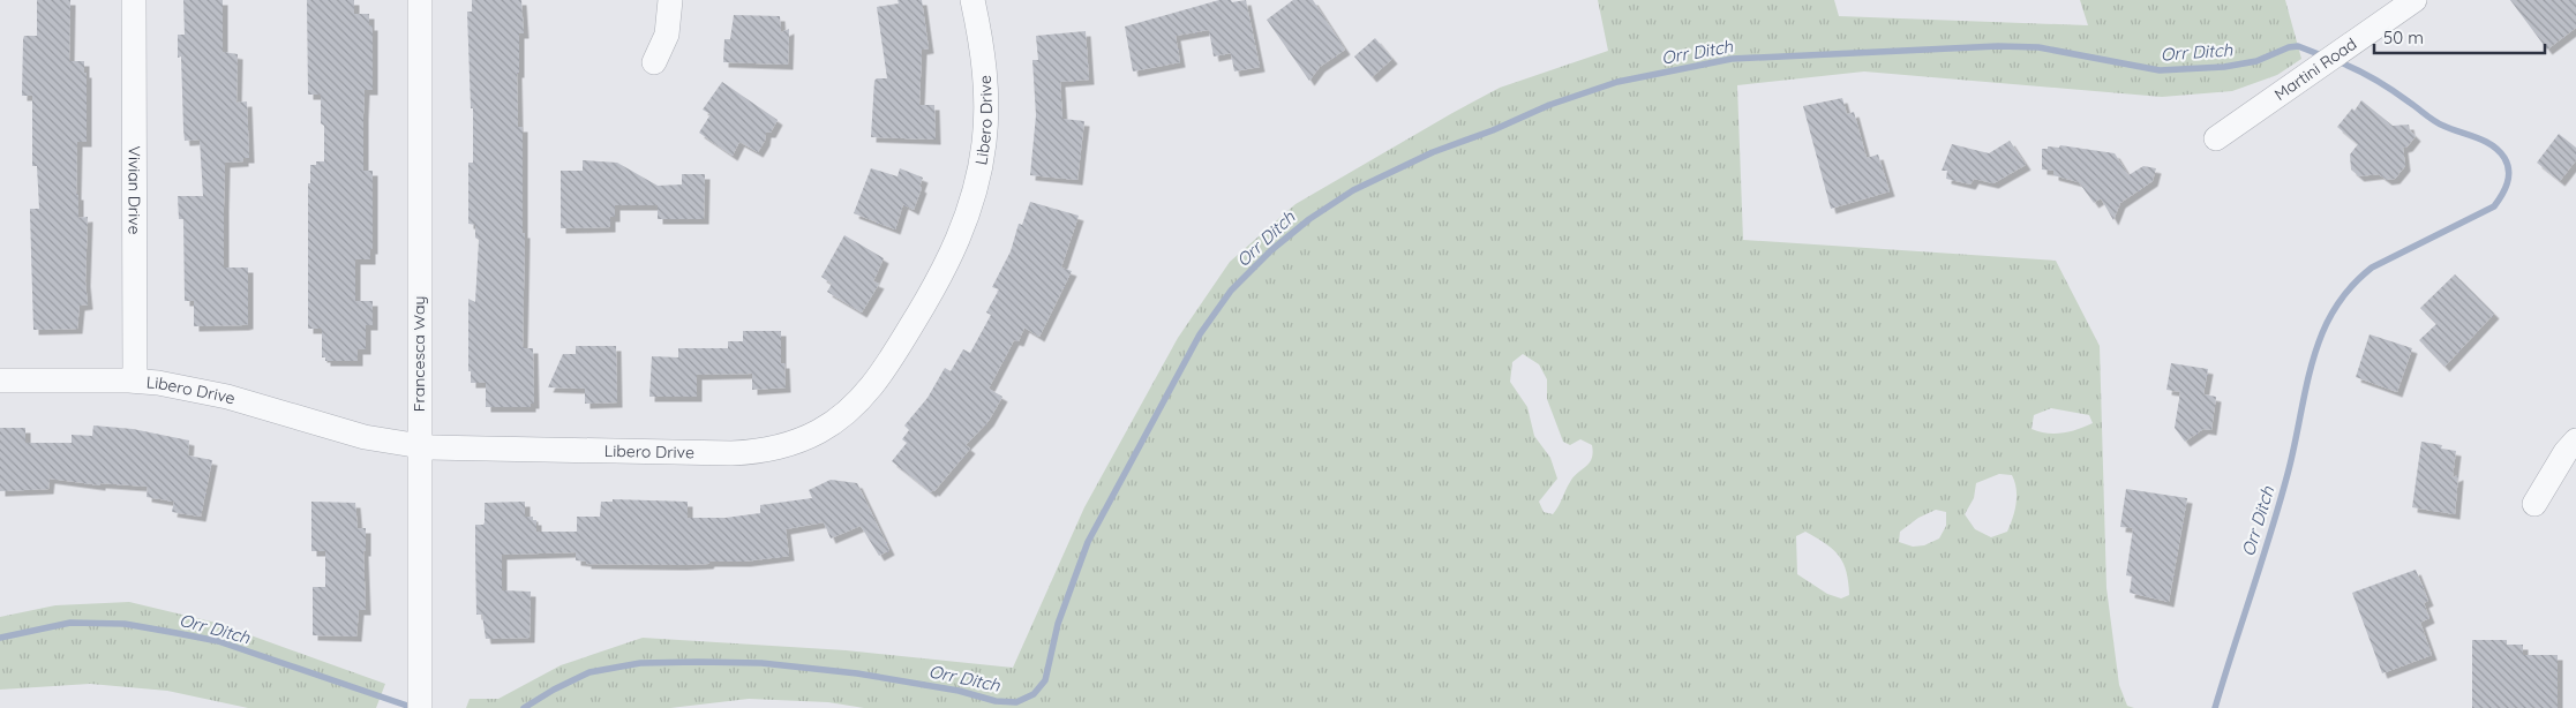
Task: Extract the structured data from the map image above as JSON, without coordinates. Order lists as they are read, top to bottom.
{
  "streets": {
    "street": [
      "Martini Road",
      "Libero Drive",
      "Vivian Drive",
      "Francesca Way"
    ]
  },
  "crossings": [
    ["Libero Drive", "Vivian Drive"],
    ["Libero Drive", "Francesca Way"]
  ],
  "water": ["Orr Ditch"],
  "scale_bar": "50 m"
}
